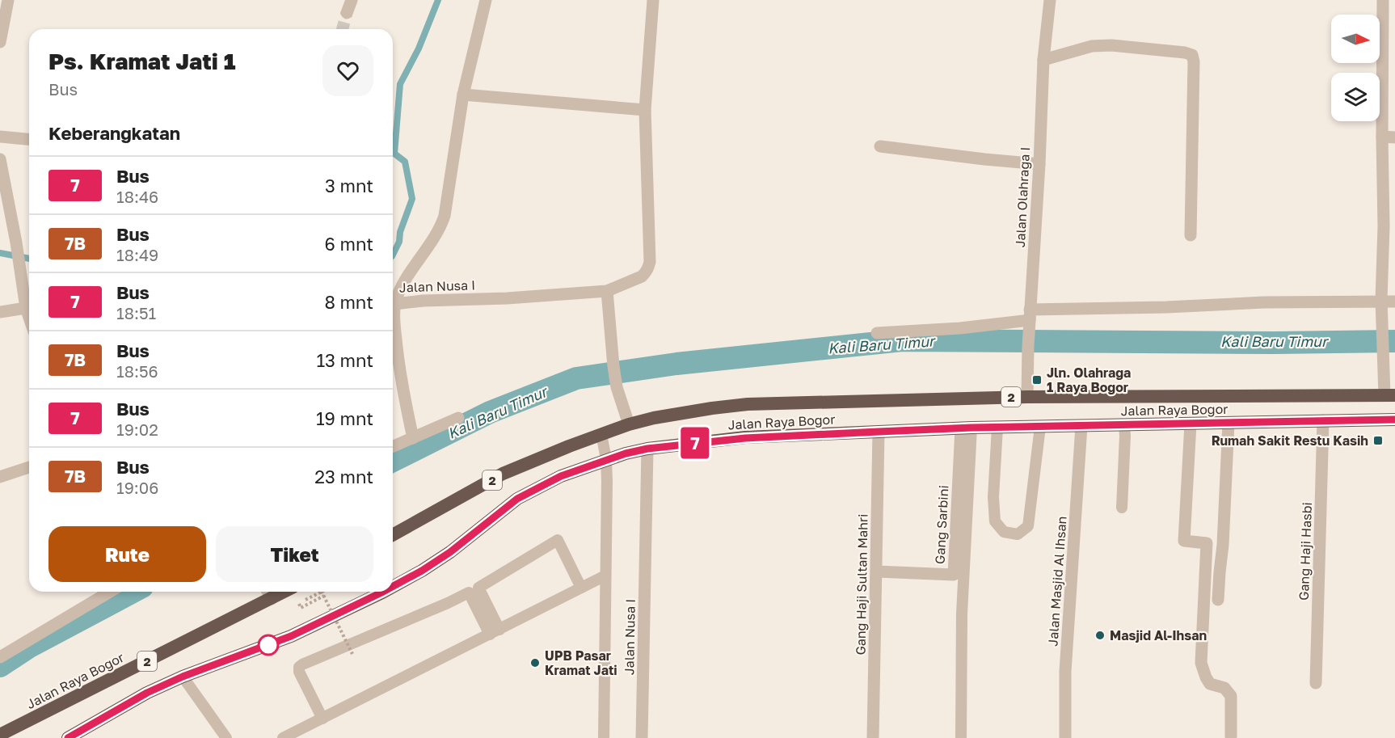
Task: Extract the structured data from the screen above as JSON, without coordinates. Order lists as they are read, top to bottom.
{
  "streets": {
    "highway": ["2", "Jalan Raya Bogor"],
    "street": [
      "Jalan Olahraga I",
      "Jalan Nusa I",
      "Gang Sarbini",
      "Gang Haji Hasbi",
      "Jalan Masjid Al Ihsan",
      "Gang Haji Sultan Mahri"
    ]
  },
  "crossings": [
    ["Jalan Olahraga I", "Jalan Raya Bogor"],
    ["Jalan Nusa I", "Jalan Raya Bogor"],
    ["Jalan Raya Bogor", "Gang Sarbini"],
    ["Jalan Raya Bogor", "Gang Haji Hasbi"],
    ["Jalan Raya Bogor", "Jalan Masjid Al Ihsan"],
    ["Jalan Raya Bogor", "Gang Haji Sultan Mahri"],
    ["Gang Sarbini", "Gang Haji Sultan Mahri"]
  ],
  "water": ["Kali Baru Timur"],
  "places": {
    "transit": ["Jln. Olahraga 1 Raya Bogor", "Rumah Sakit Restu Kasih"],
    "other": ["Masjid Al-Ihsan", "UPB Pasar Kramat Jati"]
  },
  "lines": ["bus line 7"],
  "north": "right",
  "page": {
    "on_map": "7",
    "heading": [
      ["Ps. Kramat Jati 1", "Bus"],
      "Keberangkatan"
    ],
    "list": [
      {
        "mark": "7",
        "name": "Bus",
        "note": "18:46",
        "value": "3 mnt"
      },
      {
        "mark": "7B",
        "name": "Bus",
        "note": "18:49",
        "value": "6 mnt"
      },
      {
        "mark": "7",
        "name": "Bus",
        "note": "18:51",
        "value": "8 mnt"
      },
      {
        "mark": "7B",
        "name": "Bus",
        "note": "18:56",
        "value": "13 mnt"
      },
      {
        "mark": "7",
        "name": "Bus",
        "note": "19:02",
        "value": "19 mnt"
      },
      {
        "mark": "7B",
        "name": "Bus",
        "note": "19:06",
        "value": "23 mnt"
      }
    ],
    "buttons": ["Rute", "Tiket"]
  }
}
